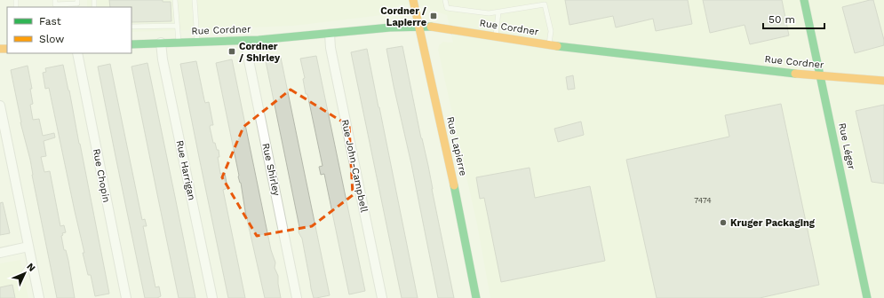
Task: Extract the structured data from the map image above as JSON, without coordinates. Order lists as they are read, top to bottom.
{
  "streets": {
    "street": [
      "Rue Cordner",
      "Rue Lapierre",
      "Rue Léger",
      "Rue John-Campbell",
      "Rue Shirley",
      "Rue Harrigan",
      "Rue Chopin"
    ]
  },
  "crossings": [
    ["Rue Cordner", "Rue Lapierre"],
    ["Rue Cordner", "Rue Léger"],
    ["Rue Cordner", "Rue John-Campbell"],
    ["Rue Cordner", "Rue Shirley"],
    ["Rue Cordner", "Rue Harrigan"]
  ],
  "places": {
    "transit": ["Cordner / Lapierre", "Cordner / Shirley"],
    "other": ["Kruger Packaging"]
  },
  "house_numbers": ["7474"],
  "legend": ["Fast", "Slow"],
  "scale_bar": "50 m",
  "north": "top right"
}
